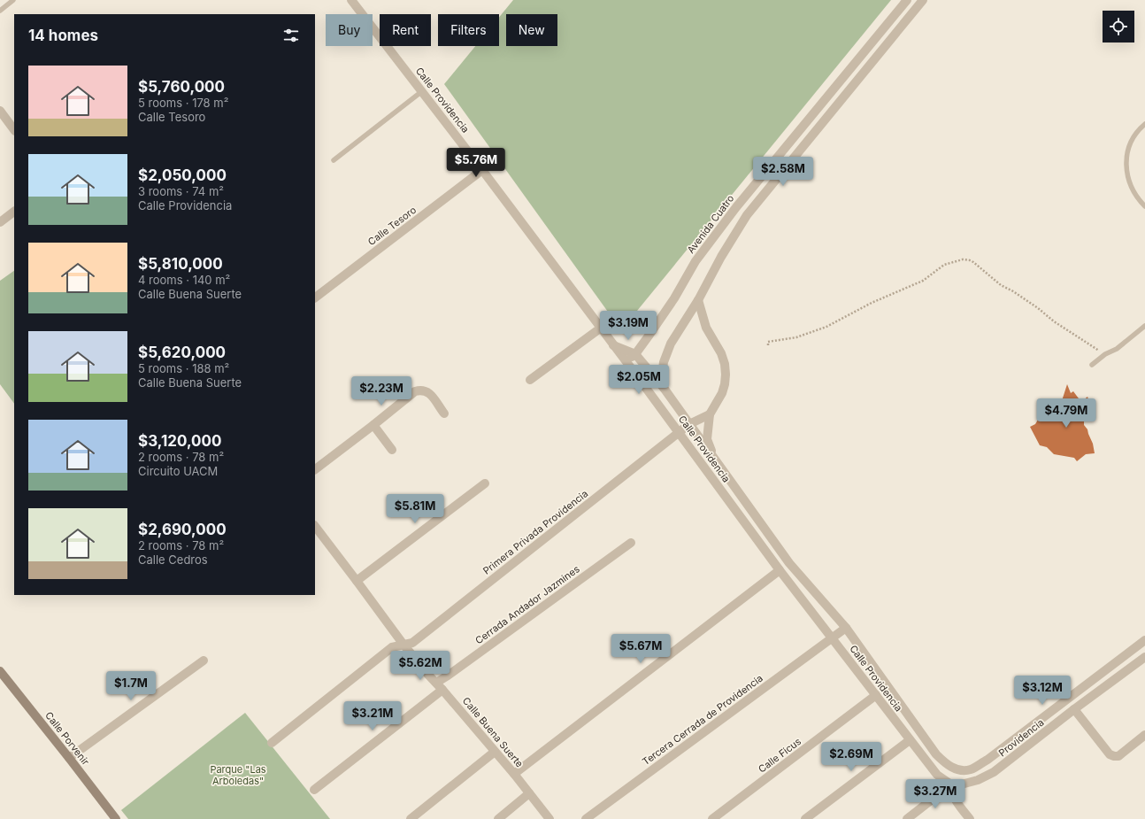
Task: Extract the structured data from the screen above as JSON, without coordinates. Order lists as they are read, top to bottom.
{
  "streets": {
    "street": [
      "Calle Providencia",
      "Avenida Cuatro",
      "Calle Tesoro",
      "Primera Privada Providencia",
      "Cerrada Andador Jazmines",
      "Tercera Cerrada de Providencia",
      "Calle Buena Suerte",
      "Providencia",
      "Calle Porvenir",
      "Calle Ficus"
    ]
  },
  "crossings": [
    ["Calle Providencia", "Avenida Cuatro"],
    ["Calle Providencia", "Calle Tesoro"],
    ["Calle Providencia", "Primera Privada Providencia"],
    ["Calle Providencia", "Tercera Cerrada de Providencia"],
    ["Calle Providencia", "Providencia"],
    ["Calle Providencia", "Calle Ficus"],
    ["Primera Privada Providencia", "Calle Buena Suerte"],
    ["Cerrada Andador Jazmines", "Calle Buena Suerte"]
  ],
  "parks": ["Parque \"Las Arboledas\""],
  "page": {
    "chip": [
      "Buy",
      "Rent",
      "Filters",
      "New"
    ],
    "heading": "14 homes",
    "list": [
      {
        "name": "$5,760,000",
        "note": "5 rooms · 178 m² · Calle Tesoro"
      },
      {
        "name": "$2,050,000",
        "note": "3 rooms · 74 m² · Calle Providencia"
      },
      {
        "name": "$5,810,000",
        "note": "4 rooms · 140 m² · Calle Buena Suerte"
      },
      {
        "name": "$5,620,000",
        "note": "5 rooms · 188 m² · Calle Buena Suerte"
      },
      {
        "name": "$3,120,000",
        "note": "2 rooms · 78 m² · Circuito UACM"
      },
      {
        "name": "$2,690,000",
        "note": "2 rooms · 78 m² · Calle Cedros"
      }
    ],
    "price": [
      "$5.76M",
      "$2.58M",
      "$3.19M",
      "$2.05M",
      "$2.23M",
      "$4.79M",
      "$5.81M",
      "$5.67M",
      "$5.62M",
      "$1.7M",
      "$3.12M",
      "$3.21M",
      "$2.69M",
      "$3.27M"
    ]
  }
}
